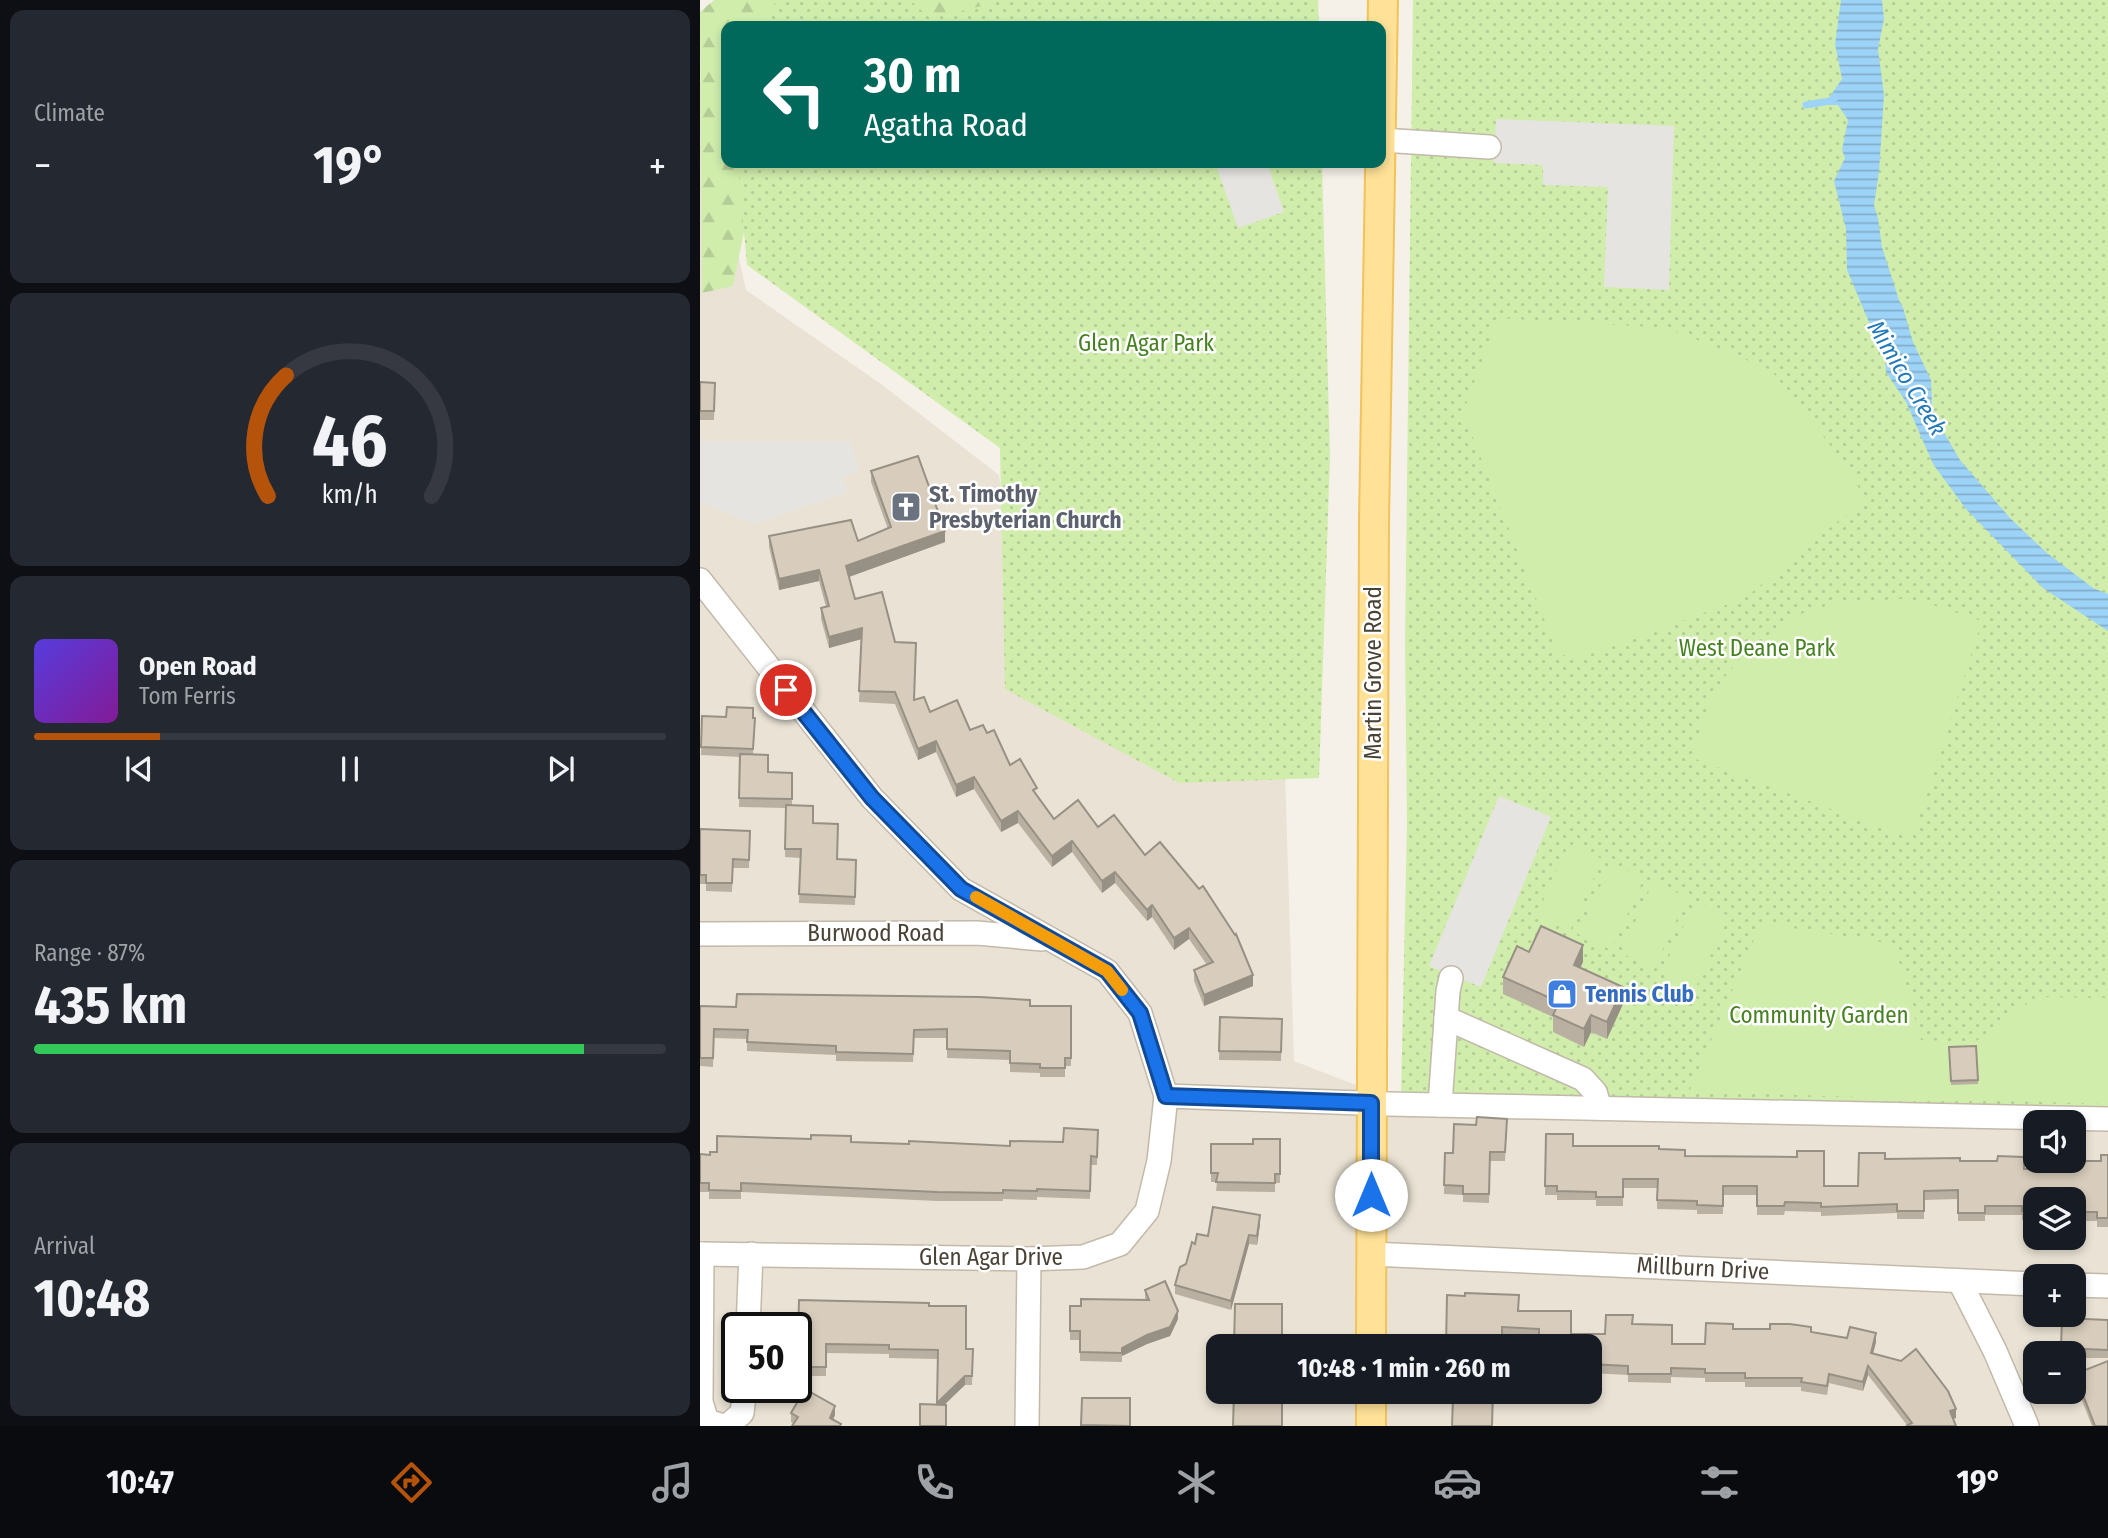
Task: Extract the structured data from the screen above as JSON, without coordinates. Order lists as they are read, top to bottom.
{
  "streets": {
    "main road": ["Martin Grove Road"],
    "street": ["Burwood Road", "Glen Agar Drive", "Millburn Drive"]
  },
  "crossings": [
    ["Martin Grove Road", "Millburn Drive"]
  ],
  "water": ["Mimico Creek"],
  "parks": ["Glen Agar Park", "West Deane Park", "Community Garden"],
  "places": {
    "church": ["St. Timothy Presbyterian Church"],
    "shop": ["Tennis Club"]
  },
  "page": {
    "tile": [
      "Climate",
      ["Range · 87%", "435 km"],
      ["Arrival", "10:48"]
    ],
    "turn": ["30 m", "Agatha Road"],
    "heat": ["−", "19°", "+"],
    "song": ["Open Road", "Tom Ferris"],
    "map_buttons": ["+", "−"],
    "limit": "50",
    "trip": "10:48 · 1 min · 260 m",
    "tabs": ["10:47", "19°"],
    "gauge": ["46", "km/h"]
  }
}
